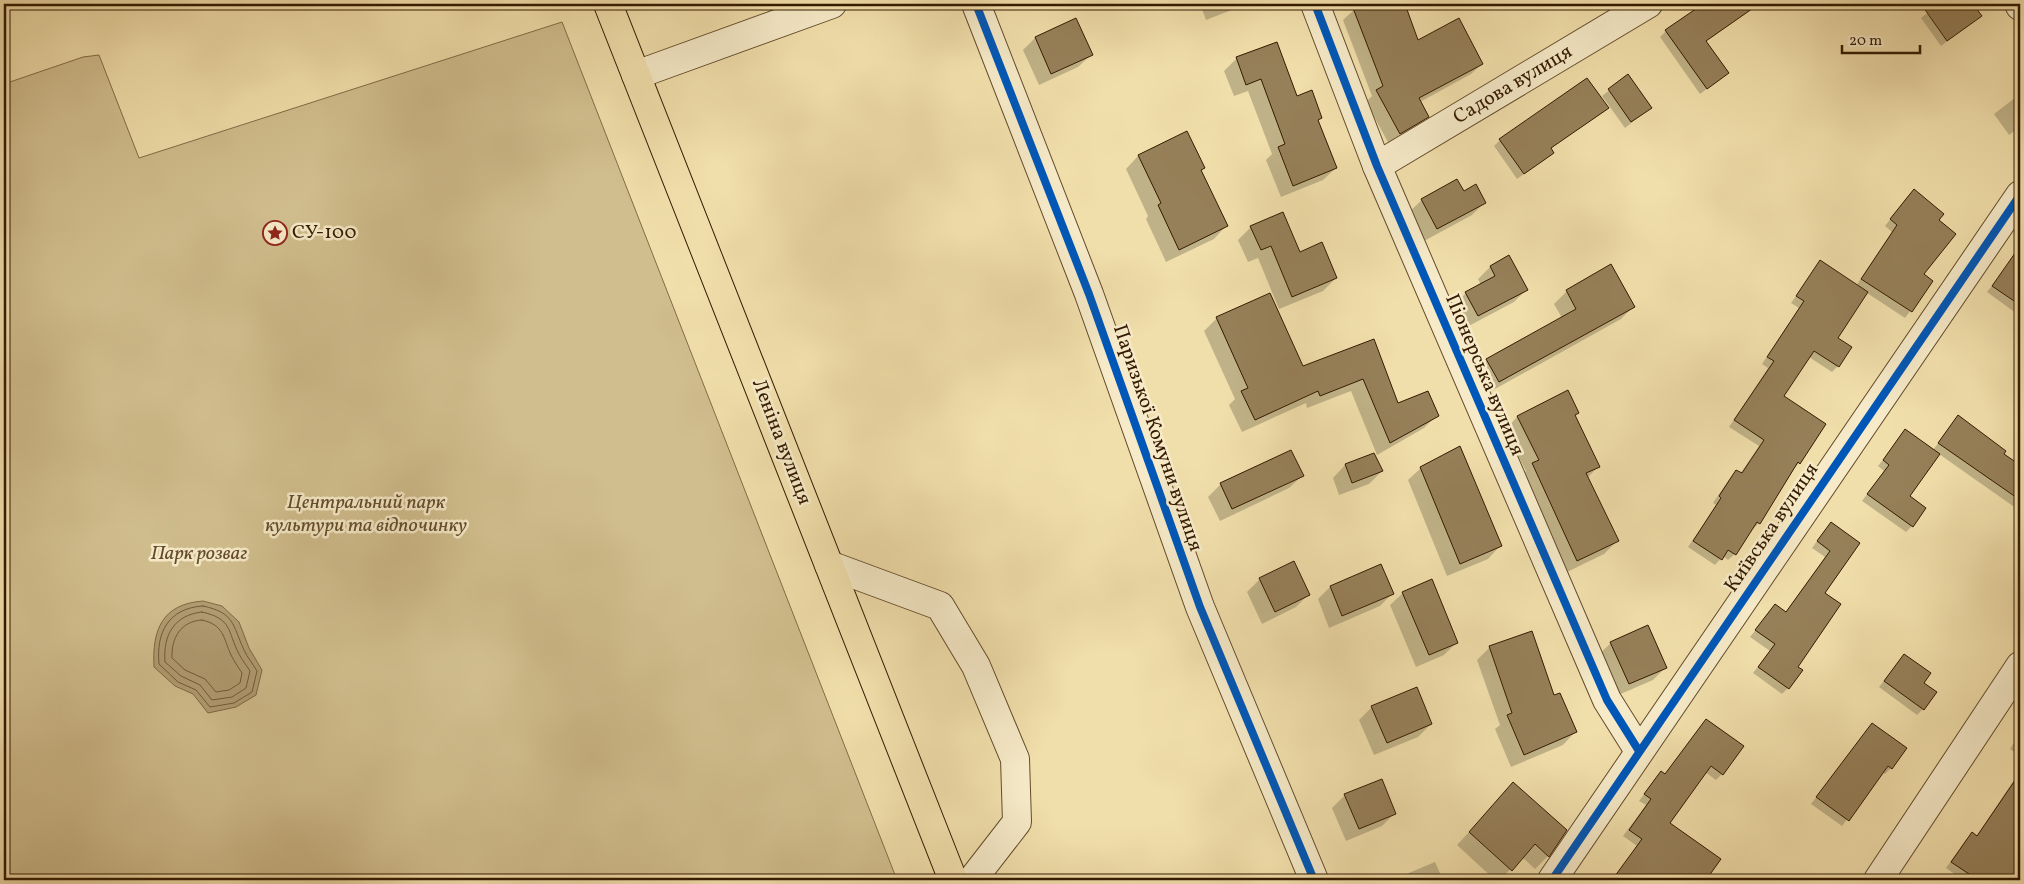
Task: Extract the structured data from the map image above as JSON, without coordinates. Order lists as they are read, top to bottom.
{
  "streets": {
    "main road": ["Леніна вулиця"],
    "street": [
      "Садова вулиця",
      "Піонерська вулиця",
      "Паризької Комуни вулиця",
      "Київська вулиця"
    ]
  },
  "crossings": [
    ["Садова вулиця", "Піонерська вулиця"],
    ["Піонерська вулиця", "Київська вулиця"]
  ],
  "parks": ["Центральний парк культури та відпочинку", "Парк розваг"],
  "places": {
    "place": ["СУ-100"]
  },
  "scale_bar": "20 m"
}
